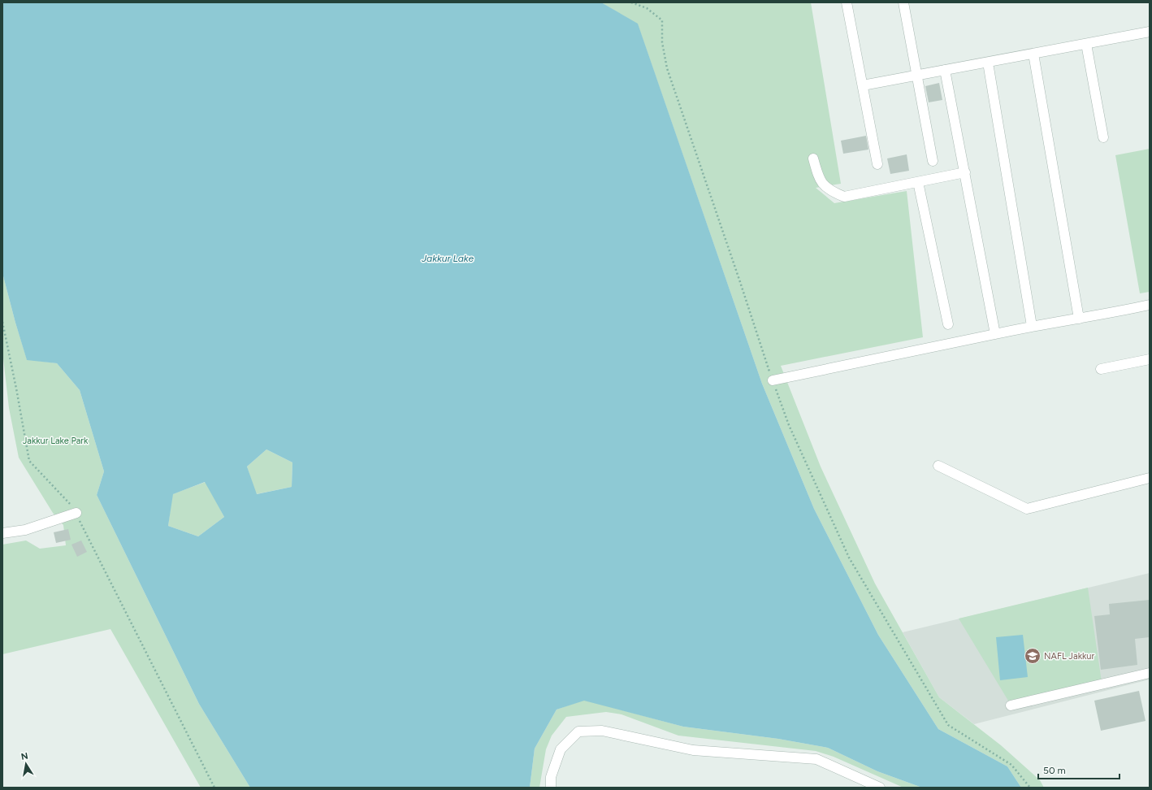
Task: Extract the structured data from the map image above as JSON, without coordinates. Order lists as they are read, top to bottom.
{
  "water": ["Jakkur Lake"],
  "parks": ["Jakkur Lake Park"],
  "places": {
    "school or university": ["NAFL Jakkur"]
  },
  "scale_bar": "50 m",
  "north": "top"
}
